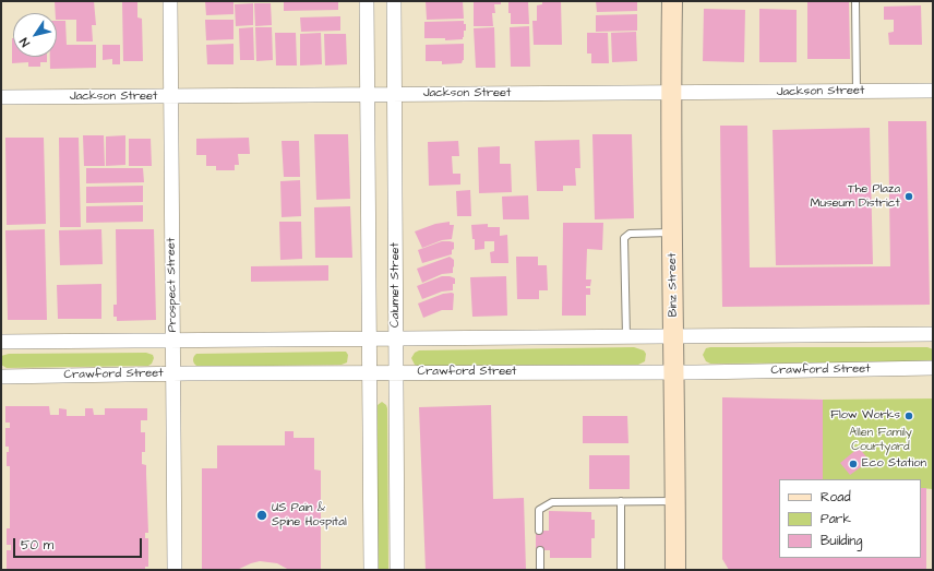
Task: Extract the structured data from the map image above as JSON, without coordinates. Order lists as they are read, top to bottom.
{
  "streets": {
    "main road": ["Binz Street"],
    "street": [
      "Jackson Street",
      "Prospect Street",
      "Calumet Street",
      "Crawford Street"
    ]
  },
  "crossings": [
    ["Jackson Street", "Prospect Street"],
    ["Jackson Street", "Calumet Street"],
    ["Jackson Street", "Binz Street"],
    ["Prospect Street", "Crawford Street"],
    ["Calumet Street", "Crawford Street"],
    ["Binz Street", "Crawford Street"]
  ],
  "parks": ["Allen Family Courtyard"],
  "places": [
    "The Plaza Museum District",
    "Flow Works",
    "Eco Station",
    "US Pain & Spine Hospital"
  ],
  "legend": ["Road", "Park", "Building"],
  "scale_bar": "50 m",
  "north": "bottom left"
}
